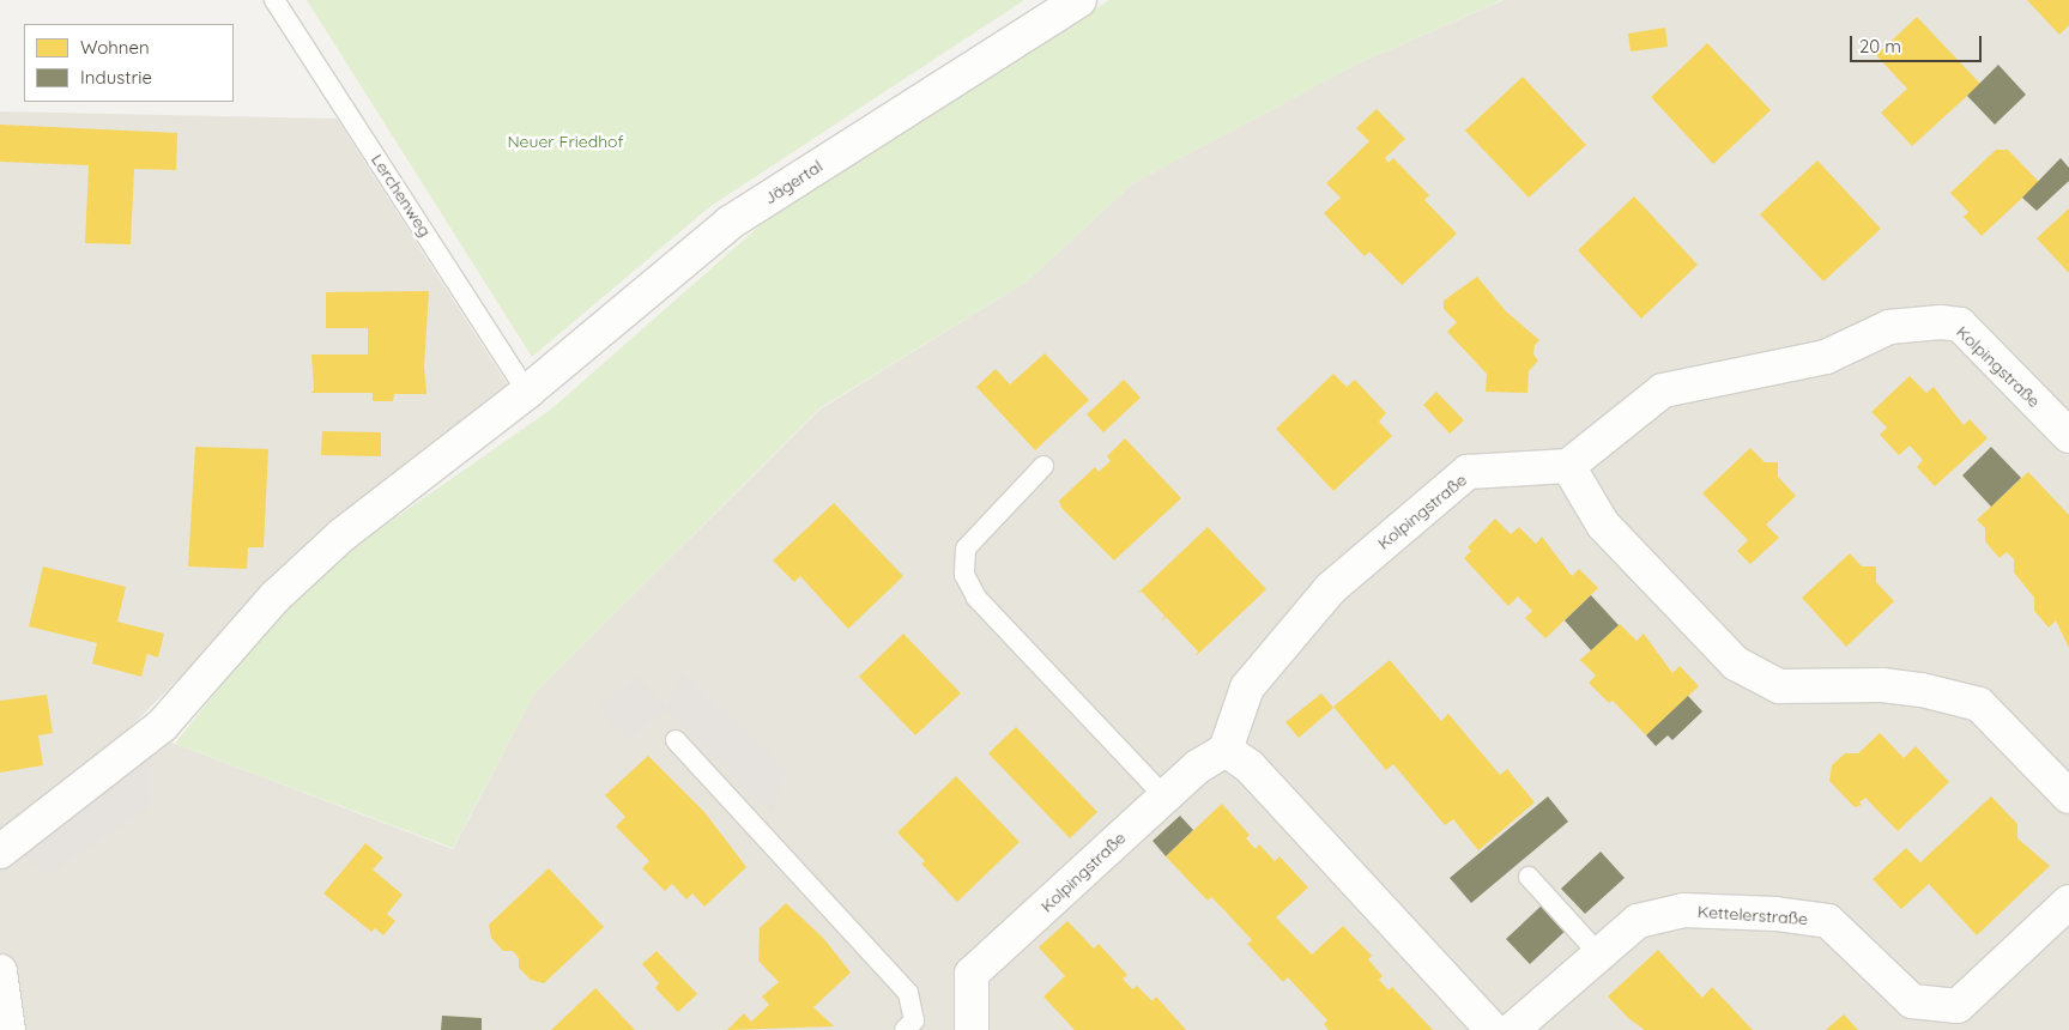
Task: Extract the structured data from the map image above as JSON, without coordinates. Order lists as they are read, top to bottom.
{
  "streets": {
    "street": ["Jägertal", "Kolpingstraße", "Kettelerstraße"],
    "lane": ["Lerchenweg"]
  },
  "crossings": [
    ["Jägertal", "Lerchenweg"]
  ],
  "parks": ["Neuer Friedhof"],
  "legend": ["Wohnen", "Industrie"],
  "scale_bar": "20 m"
}
